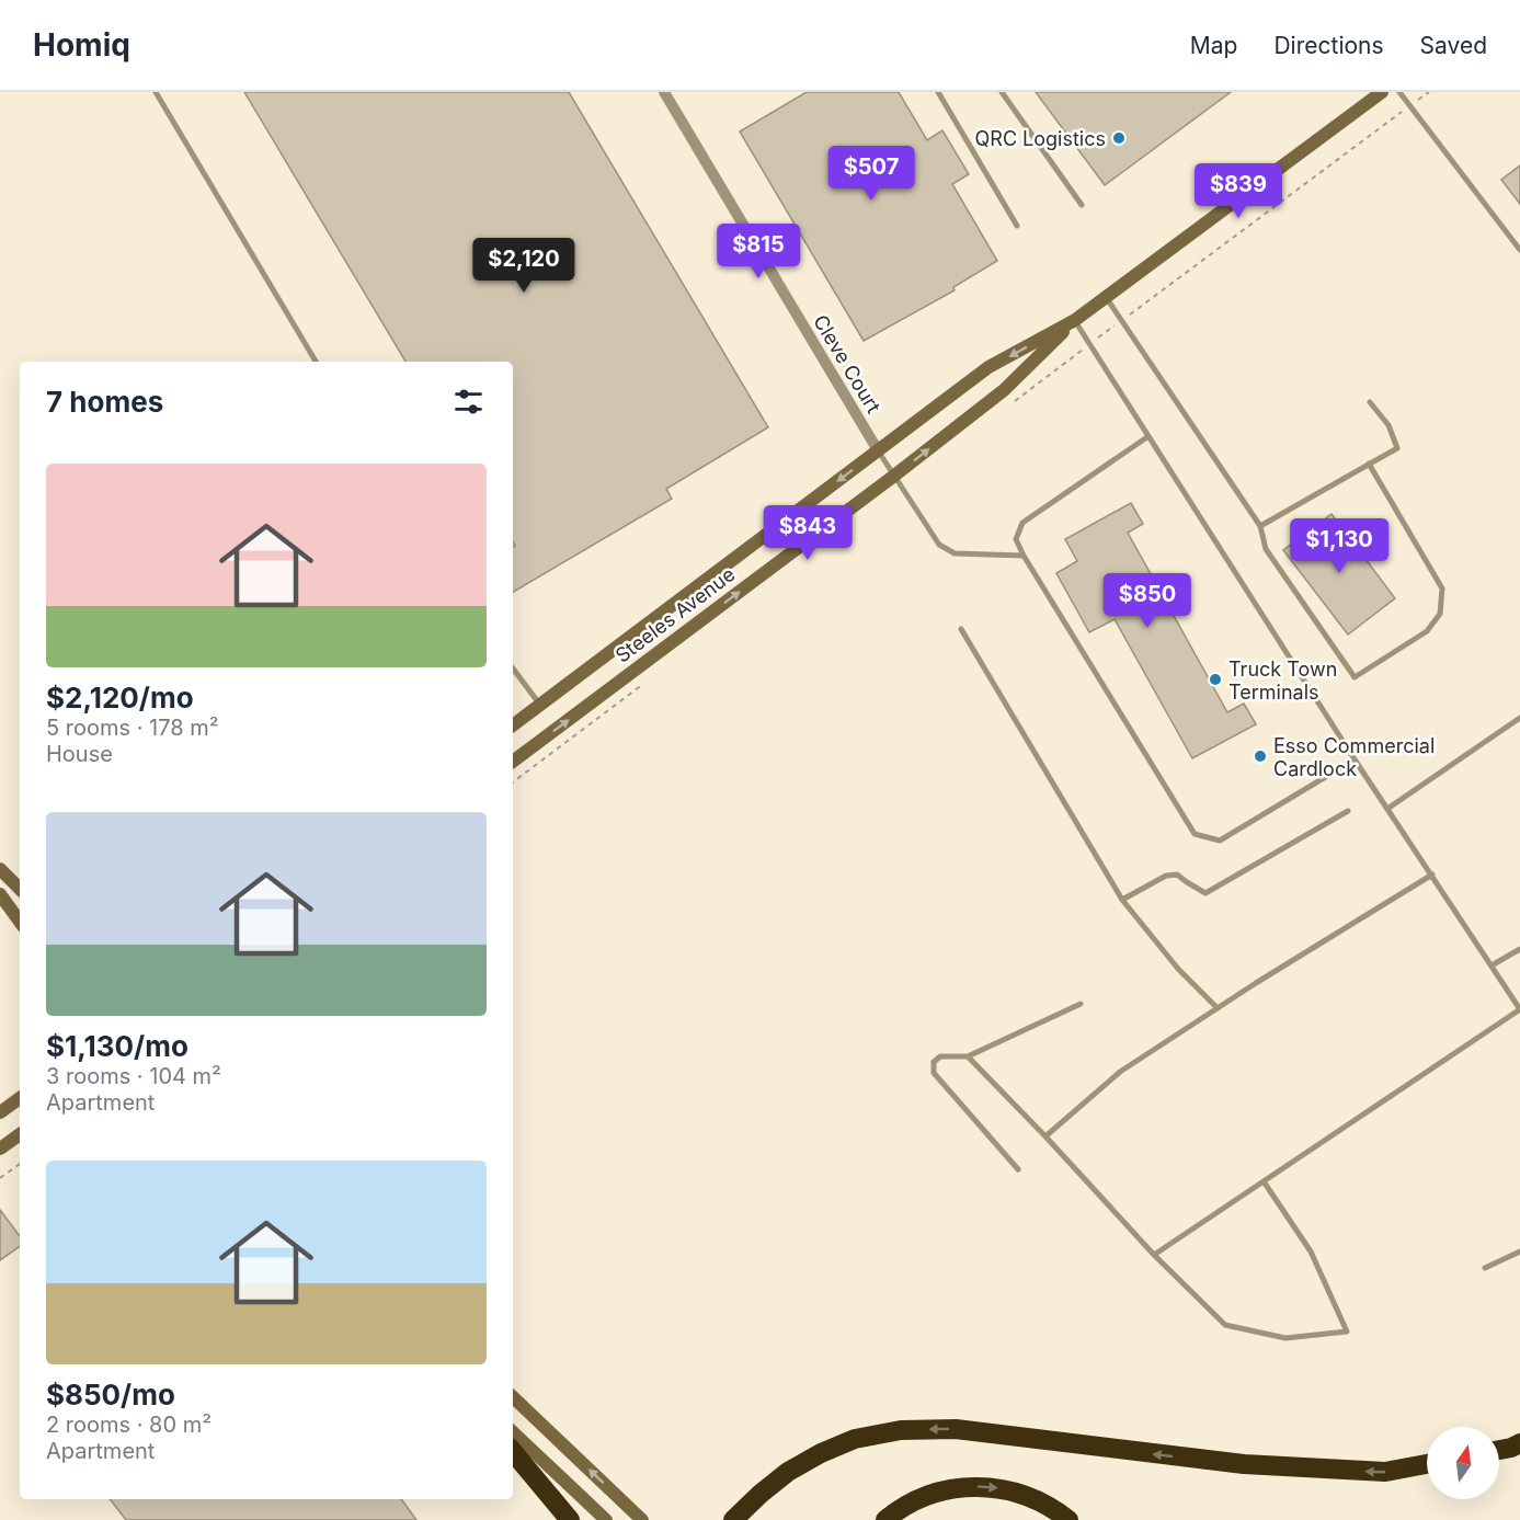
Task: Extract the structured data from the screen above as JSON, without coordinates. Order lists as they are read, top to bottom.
{
  "streets": {
    "main road": ["Steeles Avenue"],
    "street": ["Cleve Court"]
  },
  "crossings": [
    ["Cleve Court", "Steeles Avenue"]
  ],
  "places": ["QRC Logistics", "Truck Town Terminals", "Esso Commercial Cardlock"],
  "north": "top",
  "page": {
    "header": "Homiq",
    "nav": ["Map", "Directions", "Saved"],
    "price": [
      "$507",
      "$839",
      "$815",
      "$2,120",
      "$843",
      "$1,130",
      "$850"
    ],
    "heading": "7 homes",
    "list": [
      {
        "name": "$2,120/mo",
        "note": "5 rooms · 178 m² · House"
      },
      {
        "name": "$1,130/mo",
        "note": "3 rooms · 104 m² · Apartment"
      },
      {
        "name": "$850/mo",
        "note": "2 rooms · 80 m² · Apartment"
      }
    ]
  }
}
